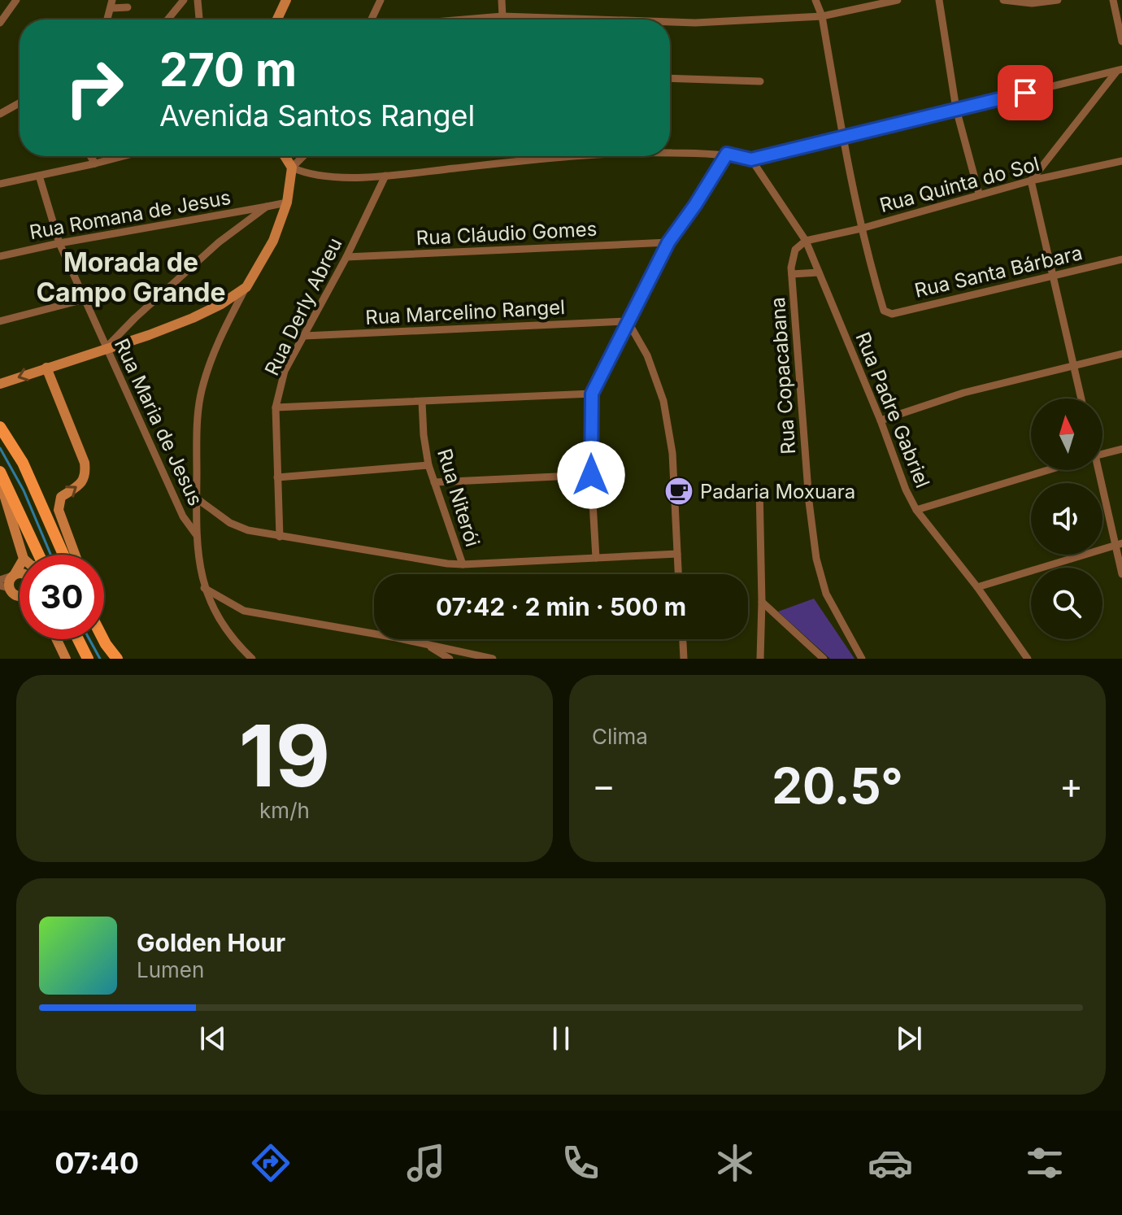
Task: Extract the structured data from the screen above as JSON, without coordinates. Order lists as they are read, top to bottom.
{
  "streets": {
    "street": [
      "Rua Quinta do Sol",
      "Rua Romana de Jesus",
      "Rua Cláudio Gomes",
      "Rua Santa Bárbara",
      "Rua Derly Abreu",
      "Rua Marcelino Rangel",
      "Rua Copacabana",
      "Rua Padre Gabriel",
      "Rua Maria de Jesus",
      "Rua Niterói"
    ]
  },
  "crossings": [
    ["Rua Quinta do Sol", "Rua Santa Bárbara"],
    ["Rua Quinta do Sol", "Rua Copacabana"],
    ["Rua Quinta do Sol", "Rua Padre Gabriel"],
    ["Rua Romana de Jesus", "Rua Maria de Jesus"],
    ["Rua Cláudio Gomes", "Rua Derly Abreu"],
    ["Rua Derly Abreu", "Rua Marcelino Rangel"],
    ["Rua Copacabana", "Rua Padre Gabriel"]
  ],
  "districts": ["Morada de Campo Grande"],
  "places": {
    "cafe": ["Padaria Moxuara"]
  },
  "north": "top",
  "page": {
    "turn": ["270 m", "Avenida Santos Rangel"],
    "limit": "30",
    "trip": "07:42 · 2 min · 500 m",
    "tile": [
      ["19", "km/h"],
      "Clima"
    ],
    "heat": ["−", "20.5°", "+"],
    "song": ["Golden Hour", "Lumen"],
    "tabs": "07:40"
  }
}
